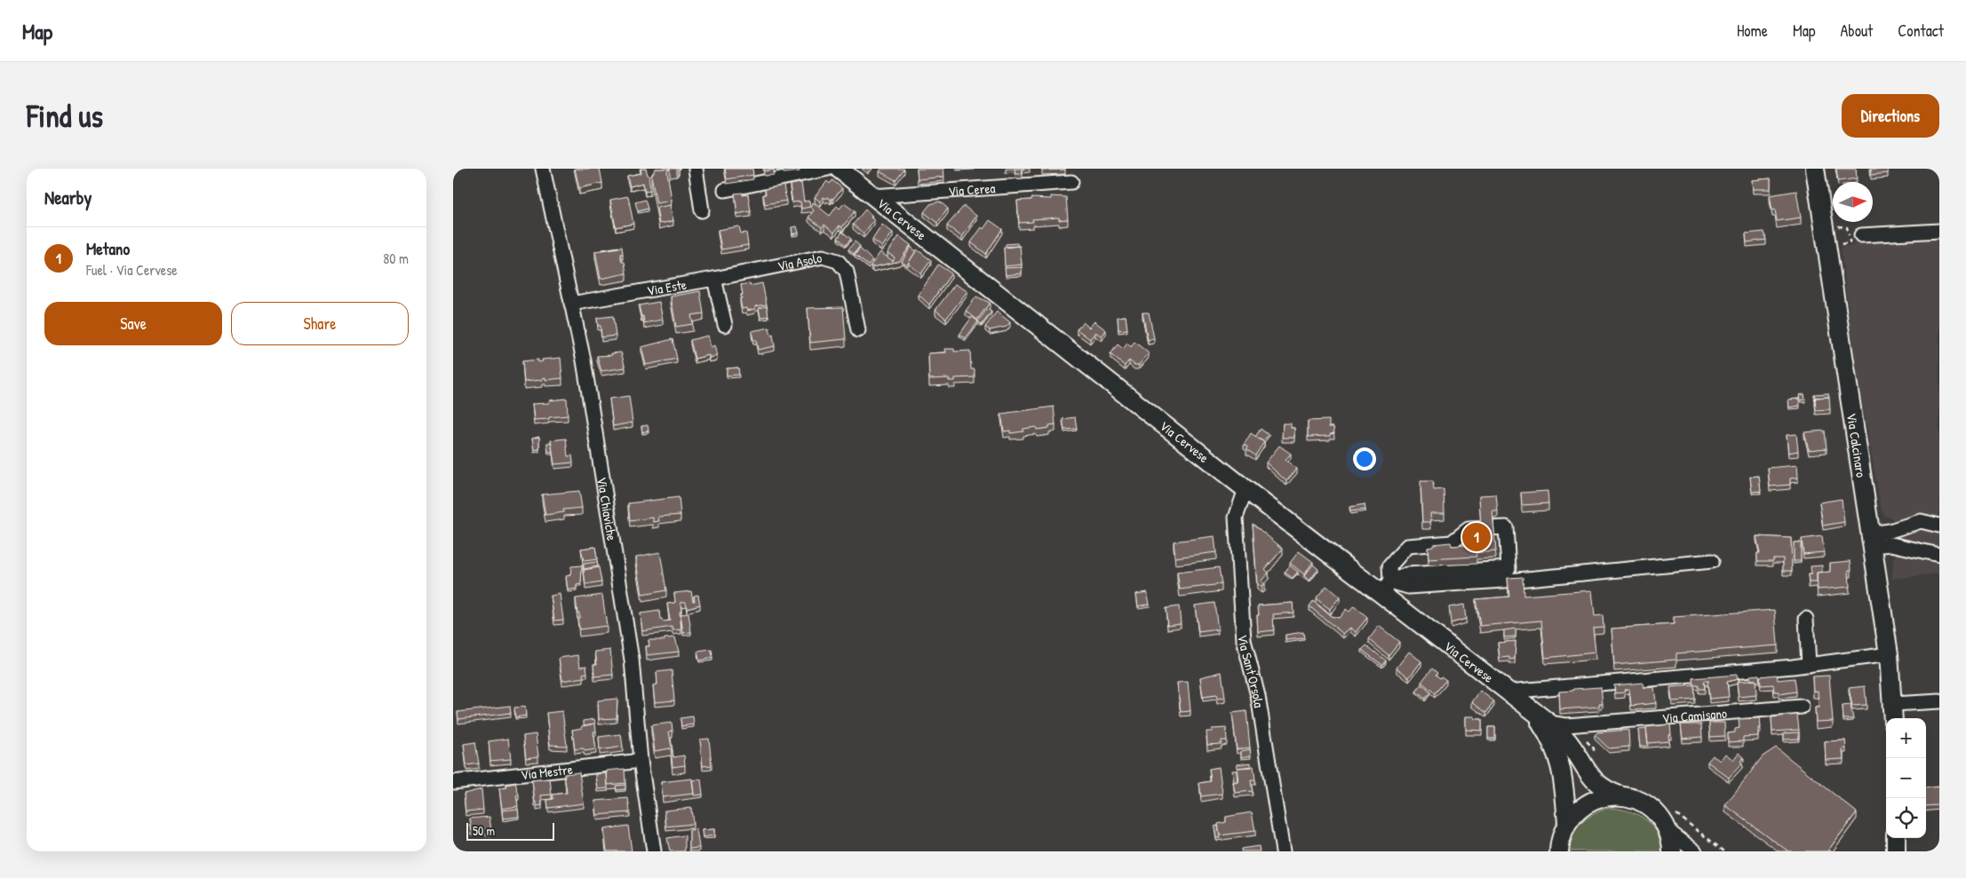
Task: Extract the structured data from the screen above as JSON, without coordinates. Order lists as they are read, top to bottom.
{
  "streets": {
    "main road": ["Via Cervese", "Via Calcinaro"],
    "street": [
      "Via Cerea",
      "Via Asolo",
      "Via Este",
      "Via Chiaviche",
      "Via Sant'Orsola",
      "Via Camisano",
      "Via Mestre"
    ]
  },
  "crossings": [
    ["Via Cerea", "Via Cervese"],
    ["Via Cervese", "Via Sant'Orsola"],
    ["Via Cervese", "Via Camisano"],
    ["Via Asolo", "Via Este"],
    ["Via Este", "Via Chiaviche"],
    ["Via Chiaviche", "Via Mestre"]
  ],
  "scale_bar": "50 m",
  "north": "right",
  "page": {
    "header": "Map",
    "nav": [
      "Home",
      "Map",
      "About",
      "Contact"
    ],
    "buttons": [
      "Directions",
      ["Save", "Share"]
    ],
    "title": "Find us",
    "heading": "Nearby",
    "list": [
      {
        "mark": "1",
        "name": "Metano",
        "note": "Fuel · Via Cervese",
        "value": "80 m"
      }
    ],
    "pins": "1",
    "map_buttons": ["+", "−"],
    "scale": "50 m"
  }
}
